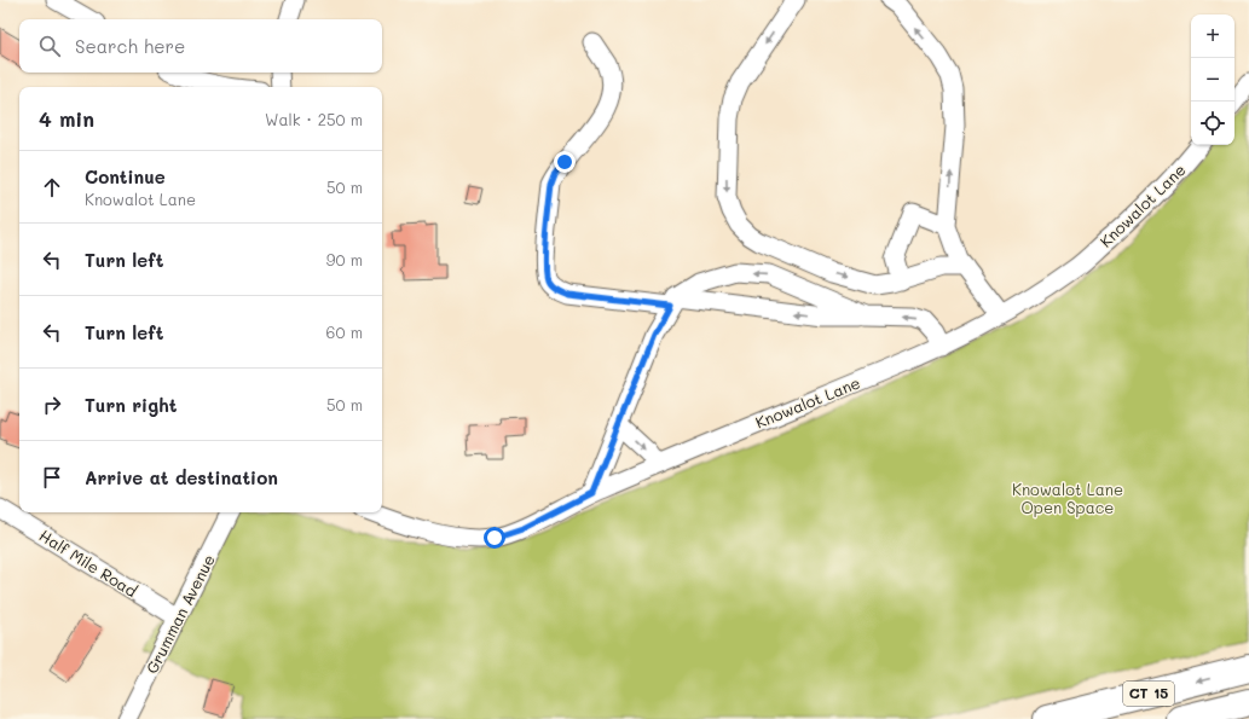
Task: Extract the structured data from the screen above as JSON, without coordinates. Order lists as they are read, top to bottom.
{
  "streets": {
    "highway": ["CT 15"],
    "street": ["Knowalot Lane", "Half Mile Road", "Grumman Avenue"]
  },
  "crossings": [
    ["Half Mile Road", "Grumman Avenue"]
  ],
  "parks": ["Knowalot Lane Open Space"],
  "page": {
    "map_buttons": ["+", "−"],
    "search": "Search here",
    "heading": ["4 min", "Walk · 250 m"],
    "list": [
      ["Continue", "Knowalot Lane", "50 m"],
      ["Turn left", "90 m"],
      ["Turn left", "60 m"],
      ["Turn right", "50 m"],
      "Arrive at destination"
    ]
  }
}
